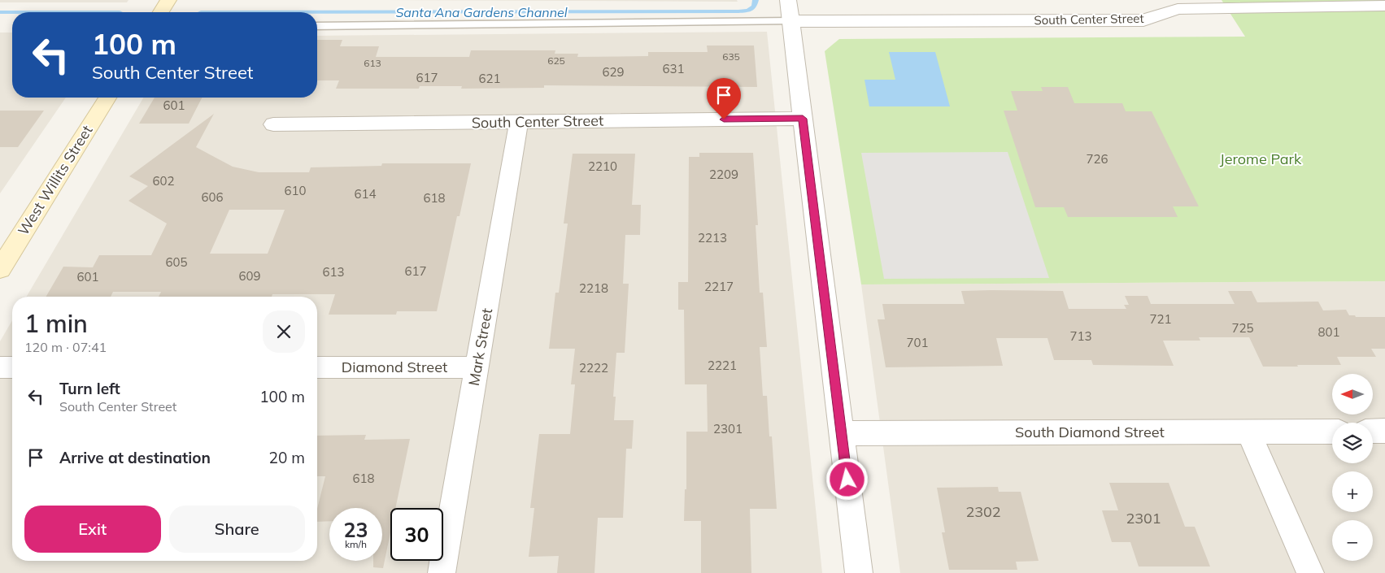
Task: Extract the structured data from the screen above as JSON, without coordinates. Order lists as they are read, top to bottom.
{
  "streets": {
    "street": [
      "South Center Street",
      "West Willits Street",
      "Mark Street",
      "Diamond Street",
      "South Diamond Street"
    ]
  },
  "crossings": [
    ["South Center Street", "Mark Street"],
    ["Mark Street", "Diamond Street"]
  ],
  "water": ["Santa Ana Gardens Channel"],
  "parks": ["Jerome Park"],
  "house_numbers": [
    "635",
    "625",
    "613",
    "631",
    "629",
    "617",
    "621",
    "601",
    "726",
    "2210",
    "2209",
    "602",
    "610",
    "614",
    "606",
    "618",
    "2213",
    "605",
    "617",
    "613",
    "609",
    "601",
    "2217",
    "2218",
    "721",
    "725",
    "801",
    "713",
    "701",
    "2221",
    "2222",
    "2301",
    "618",
    "2302",
    "2301"
  ],
  "north": "left",
  "page": {
    "turn": ["100 m", "South Center Street"],
    "heading": ["1 min", "120 m · 07:41"],
    "list": [
      {
        "name": "Turn left",
        "note": "South Center Street",
        "value": "100 m"
      },
      {
        "name": "Arrive at destination",
        "value": "20 m"
      }
    ],
    "map_buttons": ["+", "−"],
    "buttons": ["Exit", "Share"],
    "speed": "23 km/h",
    "limit": "30"
  }
}
